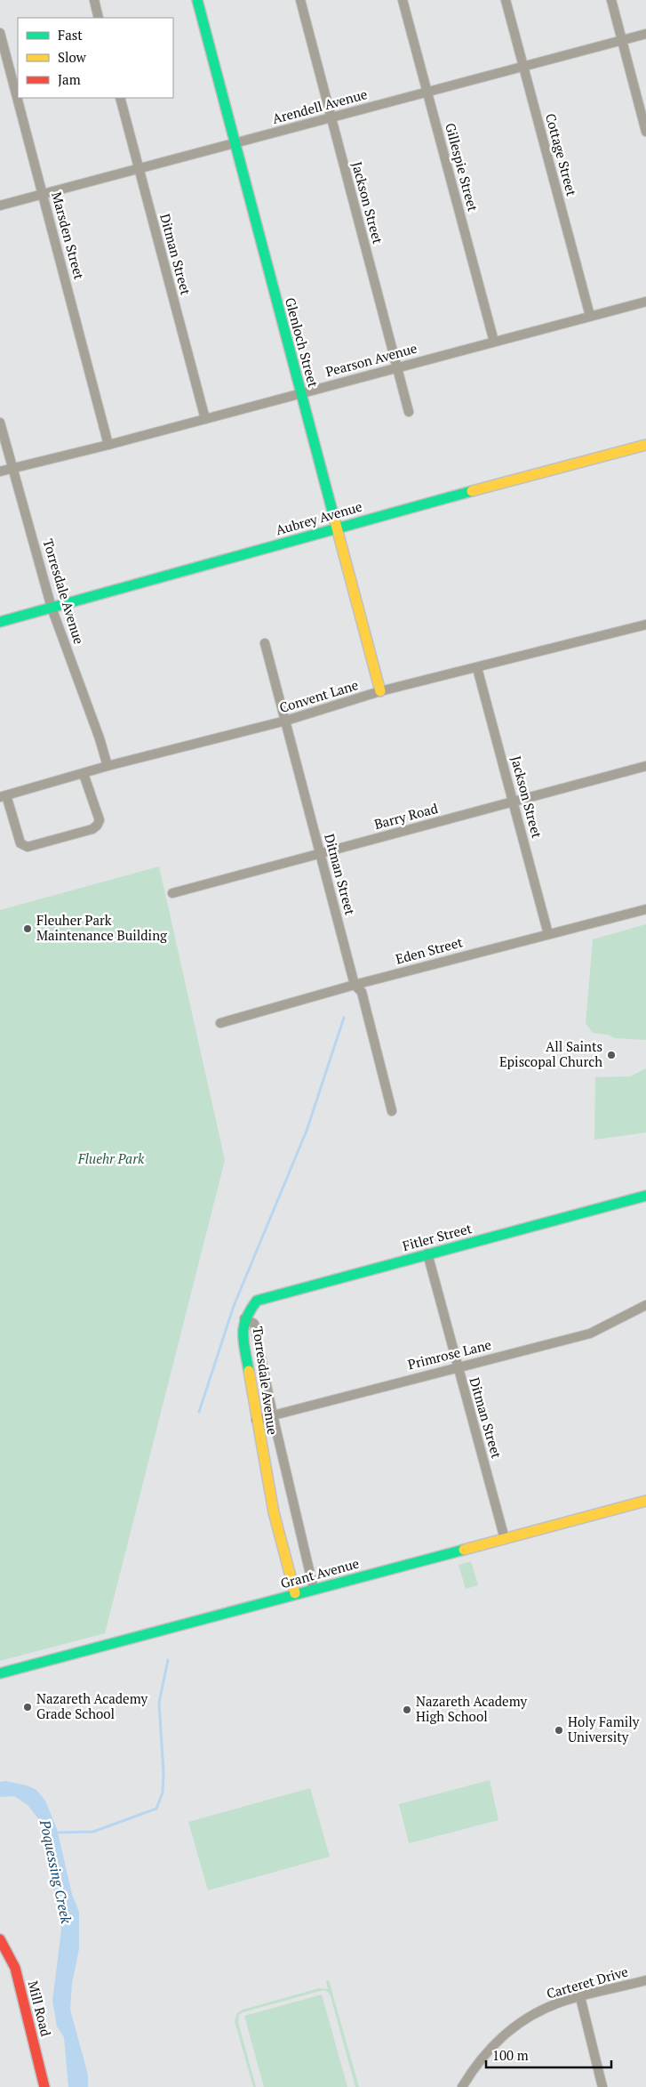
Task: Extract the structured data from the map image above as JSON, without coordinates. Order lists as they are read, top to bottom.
{
  "streets": {
    "street": [
      "Arendell Avenue",
      "Cottage Street",
      "Gillespie Street",
      "Jackson Street",
      "Marsden Street",
      "Ditman Street",
      "Glenloch Street",
      "Pearson Avenue",
      "Aubrey Avenue",
      "Torresdale Avenue",
      "Convent Lane",
      "Barry Road",
      "Eden Street",
      "Fitler Street",
      "Primrose Lane",
      "Grant Avenue",
      "Carteret Drive",
      "Mill Road"
    ]
  },
  "crossings": [
    ["Arendell Avenue", "Cottage Street"],
    ["Arendell Avenue", "Gillespie Street"],
    ["Arendell Avenue", "Jackson Street"],
    ["Arendell Avenue", "Marsden Street"],
    ["Arendell Avenue", "Ditman Street"],
    ["Arendell Avenue", "Glenloch Street"],
    ["Cottage Street", "Pearson Avenue"],
    ["Gillespie Street", "Pearson Avenue"],
    ["Jackson Street", "Pearson Avenue"],
    ["Jackson Street", "Convent Lane"],
    ["Jackson Street", "Barry Road"],
    ["Jackson Street", "Eden Street"],
    ["Marsden Street", "Pearson Avenue"],
    ["Ditman Street", "Pearson Avenue"],
    ["Ditman Street", "Convent Lane"],
    ["Ditman Street", "Barry Road"],
    ["Ditman Street", "Eden Street"],
    ["Ditman Street", "Fitler Street"],
    ["Ditman Street", "Primrose Lane"],
    ["Ditman Street", "Grant Avenue"],
    ["Glenloch Street", "Pearson Avenue"],
    ["Glenloch Street", "Aubrey Avenue"],
    ["Glenloch Street", "Convent Lane"],
    ["Pearson Avenue", "Torresdale Avenue"],
    ["Aubrey Avenue", "Torresdale Avenue"],
    ["Torresdale Avenue", "Convent Lane"],
    ["Torresdale Avenue", "Fitler Street"],
    ["Torresdale Avenue", "Primrose Lane"],
    ["Torresdale Avenue", "Grant Avenue"]
  ],
  "water": ["Poquessing Creek"],
  "parks": ["Fluehr Park"],
  "places": [
    "Fleuher Park Maintenance Building",
    "All Saints Episcopal Church",
    "Nazareth Academy Grade School",
    "Nazareth Academy High School",
    "Holy Family University"
  ],
  "legend": ["Fast", "Slow", "Jam"],
  "scale_bar": "100 m"
}
